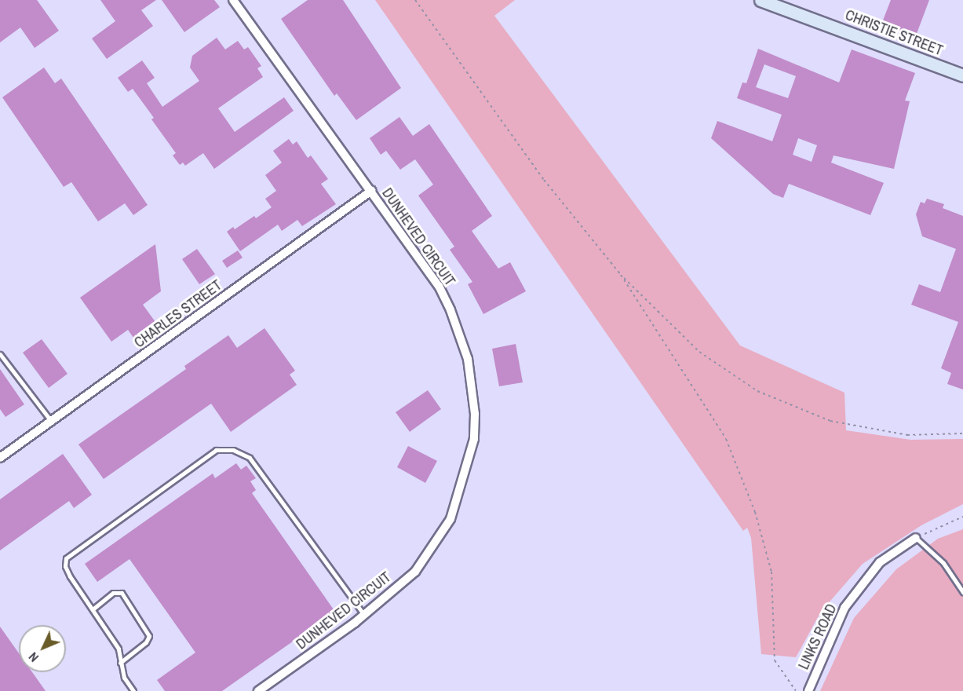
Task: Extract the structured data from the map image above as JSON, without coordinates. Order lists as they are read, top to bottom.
{
  "streets": {
    "main road": ["CHRISTIE STREET"],
    "street": ["DUNHEVED CIRCUIT", "CHARLES STREET", "LINKS ROAD"]
  },
  "crossings": [
    ["DUNHEVED CIRCUIT", "CHARLES STREET"]
  ],
  "north": "bottom left"
}
